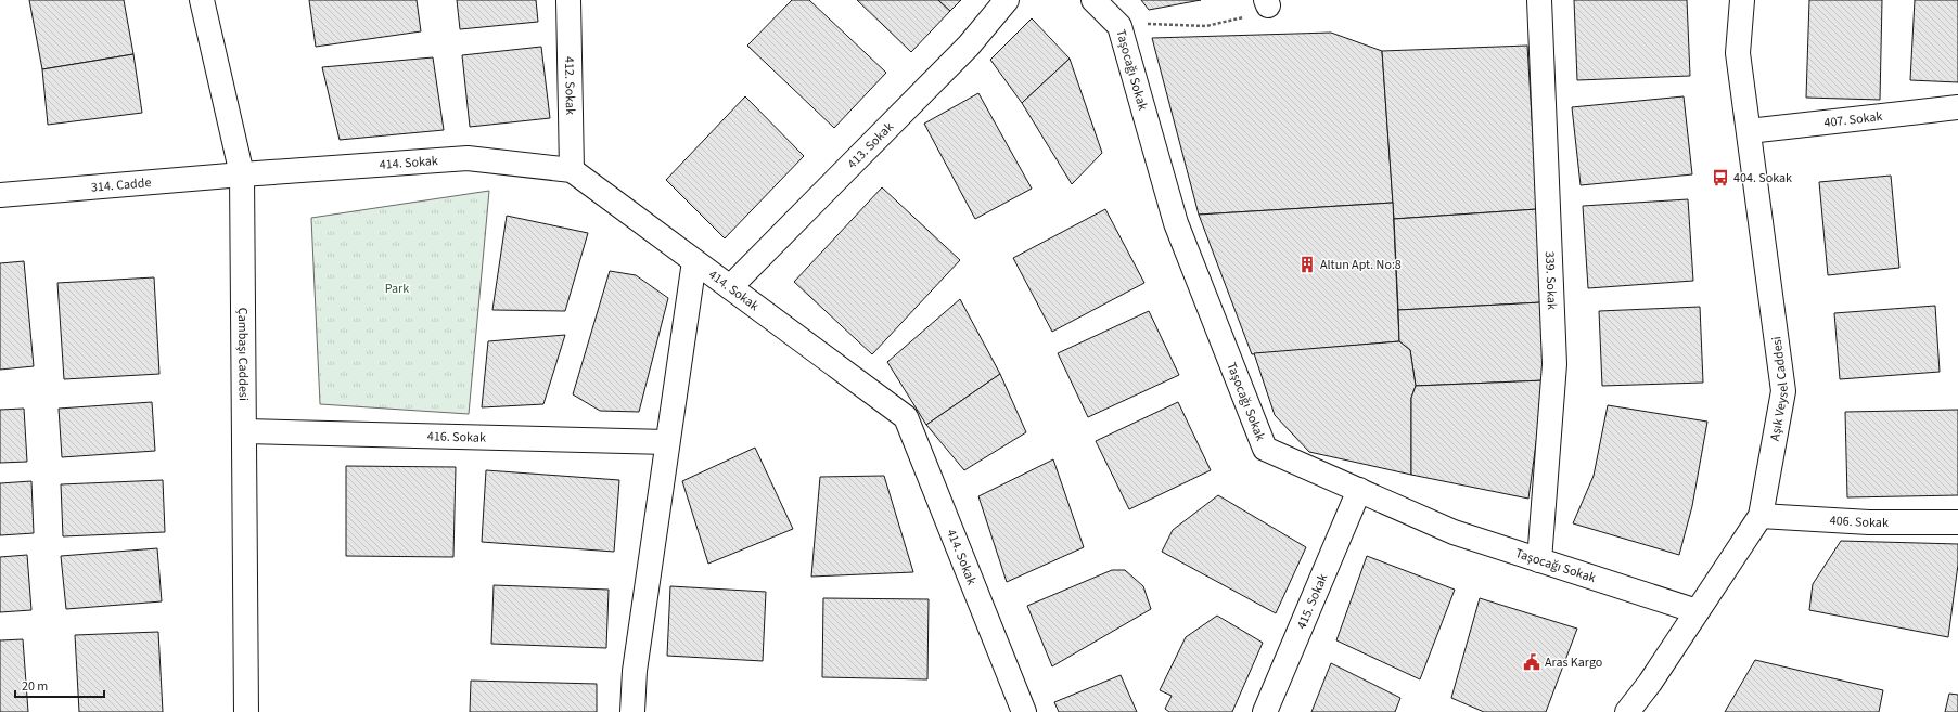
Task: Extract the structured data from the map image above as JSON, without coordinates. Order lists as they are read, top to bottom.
{
  "streets": {
    "street": [
      "Taşocağı Sokak",
      "412. Sokak",
      "407. Sokak",
      "413. Sokak",
      "414. Sokak",
      "314. Cadde",
      "339. Sokak",
      "Çambaşı Caddesi",
      "Aşık Veysel Caddesi",
      "416. Sokak",
      "406. Sokak",
      "415. Sokak"
    ]
  },
  "crossings": [
    ["Taşocağı Sokak", "339. Sokak"],
    ["Taşocağı Sokak", "Aşık Veysel Caddesi"],
    ["Taşocağı Sokak", "415. Sokak"],
    ["412. Sokak", "414. Sokak"],
    ["407. Sokak", "Aşık Veysel Caddesi"],
    ["413. Sokak", "414. Sokak"],
    ["414. Sokak", "314. Cadde"],
    ["414. Sokak", "Çambaşı Caddesi"],
    ["314. Cadde", "Çambaşı Caddesi"],
    ["Çambaşı Caddesi", "416. Sokak"],
    ["Aşık Veysel Caddesi", "406. Sokak"]
  ],
  "parks": ["Park"],
  "places": {
    "bus stop": ["404. Sokak"],
    "building": ["Altun Apt. No:8"],
    "public building": ["Aras Kargo"]
  },
  "scale_bar": "20 m"
}
